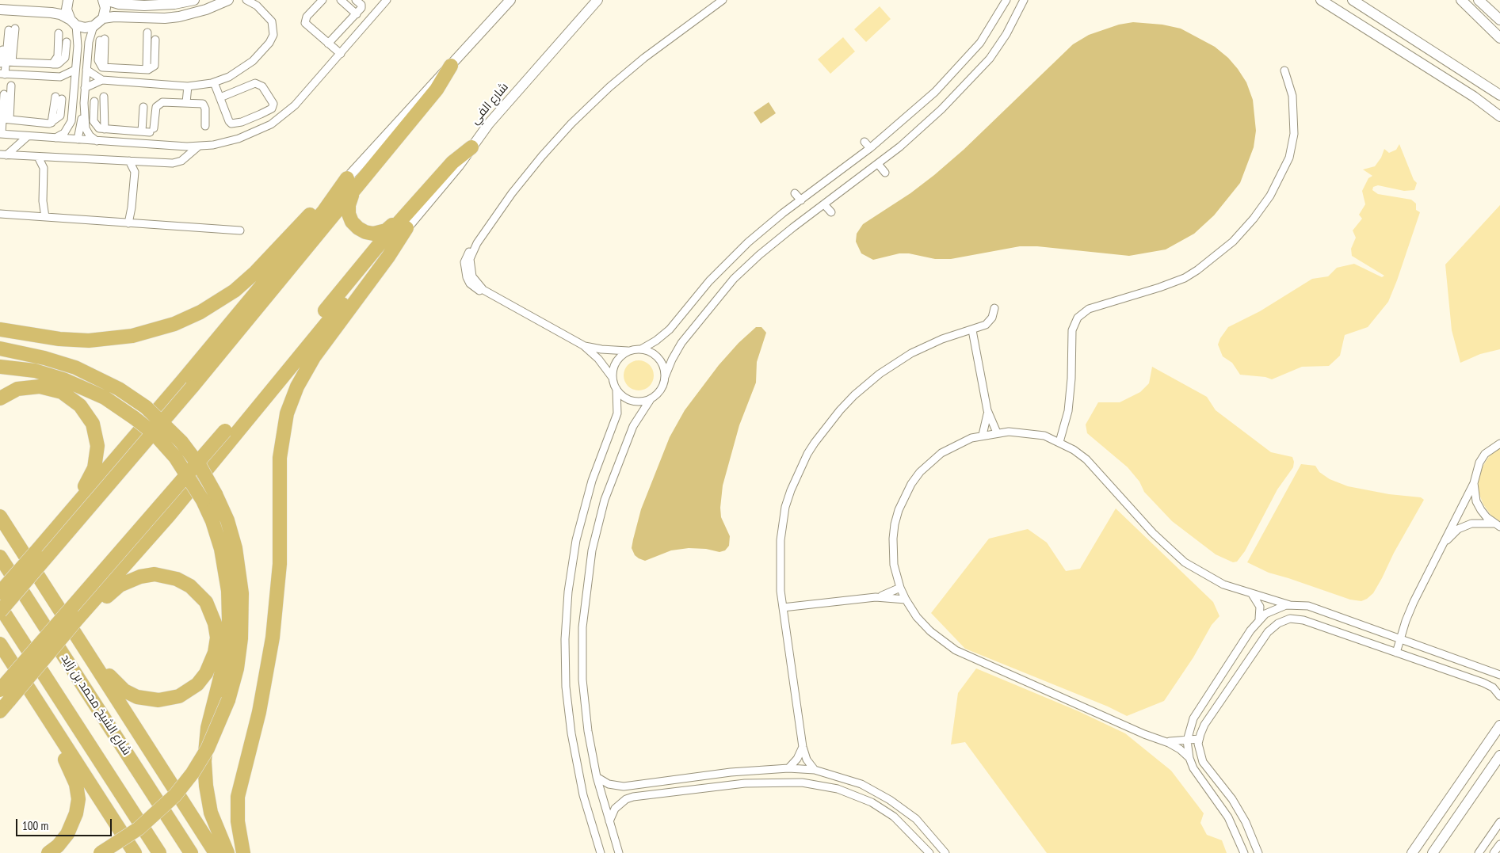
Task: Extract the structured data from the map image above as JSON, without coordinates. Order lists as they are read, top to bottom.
{
  "streets": {
    "highway": ["شارع الشيخ محمد بن زايد"],
    "street": ["شارع الفي"]
  },
  "scale_bar": "100 m"
}
